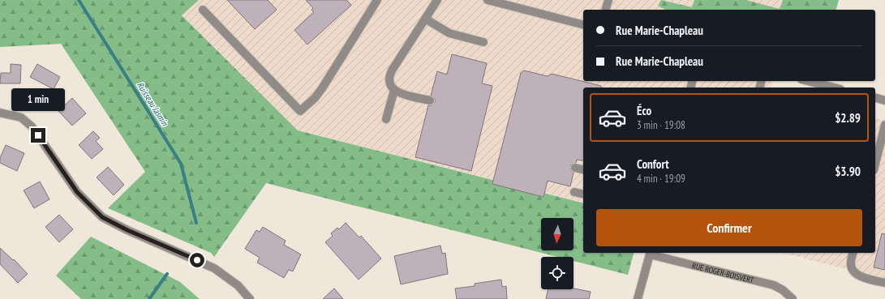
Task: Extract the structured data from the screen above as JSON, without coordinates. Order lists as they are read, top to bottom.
{
  "streets": {
    "street": ["RUE ROGER-BOISVERT"]
  },
  "water": ["Ruisseau Jasmin"],
  "north": "bottom",
  "page": {
    "banner": ["Rue Marie-Chapleau", "Rue Marie-Chapleau"],
    "bubble": "1 min",
    "list": [
      {
        "name": "Éco",
        "note": "3 min · 19:08",
        "value": "$2.89"
      },
      {
        "name": "Confort",
        "note": "4 min · 19:09",
        "value": "$3.90"
      }
    ],
    "buttons": "Confirmer"
  }
}
